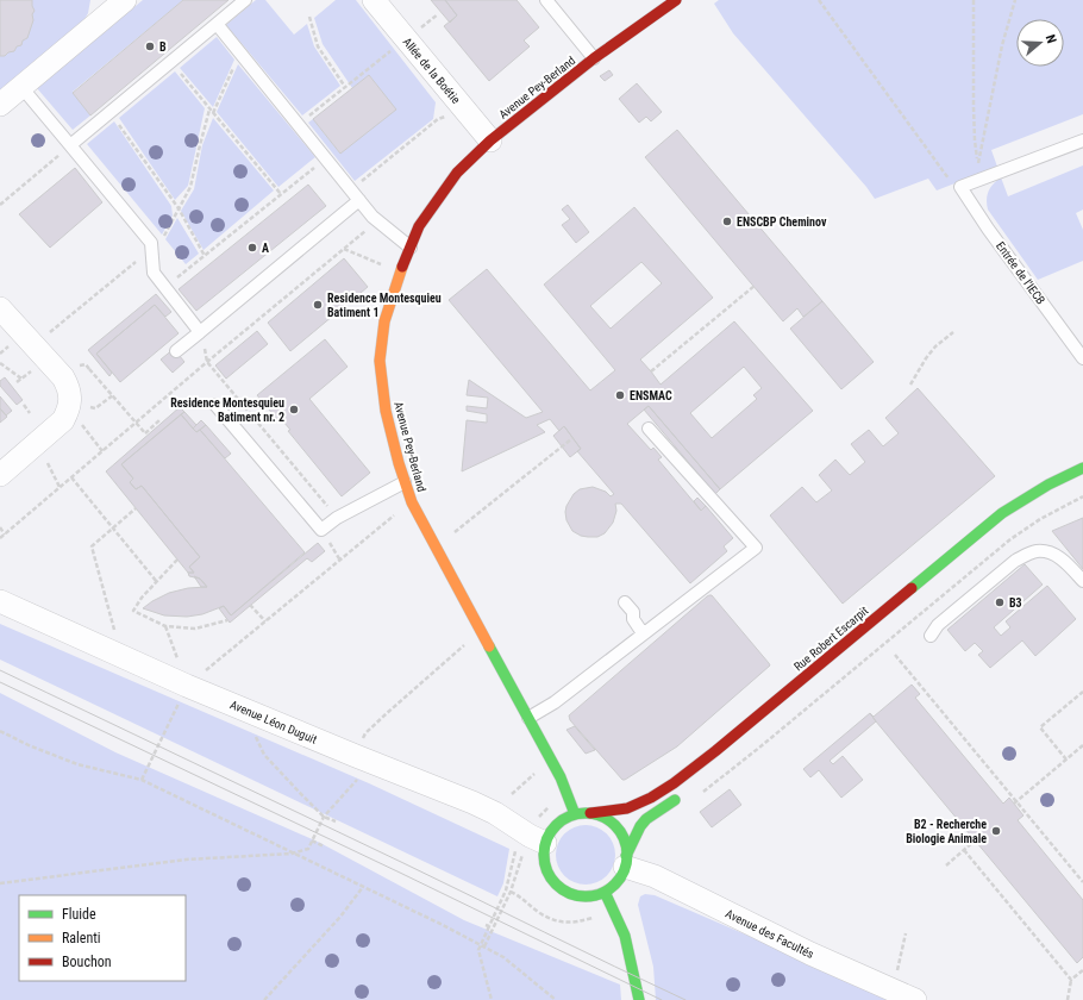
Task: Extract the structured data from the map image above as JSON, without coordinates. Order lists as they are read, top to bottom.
{
  "streets": {
    "street": [
      "Allée de la Boétie",
      "Avenue Pey-Berland",
      "Rue Robert Escarpit",
      "Avenue Léon Duguit",
      "Avenue des Facultés"
    ],
    "lane": ["Entrée de l'IECB"]
  },
  "crossings": [
    ["Allée de la Boétie", "Avenue Pey-Berland"],
    ["Avenue Pey-Berland", "Rue Robert Escarpit"],
    ["Avenue Pey-Berland", "Avenue Léon Duguit"],
    ["Avenue Pey-Berland", "Avenue des Facultés"],
    ["Rue Robert Escarpit", "Avenue Léon Duguit"],
    ["Rue Robert Escarpit", "Avenue des Facultés"],
    ["Avenue Léon Duguit", "Avenue des Facultés"]
  ],
  "places": [
    "B",
    "ENSCBP Cheminov",
    "A",
    "Residence Montesquieu Batiment 1",
    "ENSMAC",
    "Residence Montesquieu Batiment nr. 2",
    "B3",
    "B2 - Recherche Biologie Animale"
  ],
  "legend": ["Fluide", "Ralenti", "Bouchon"],
  "north": "right"
}
